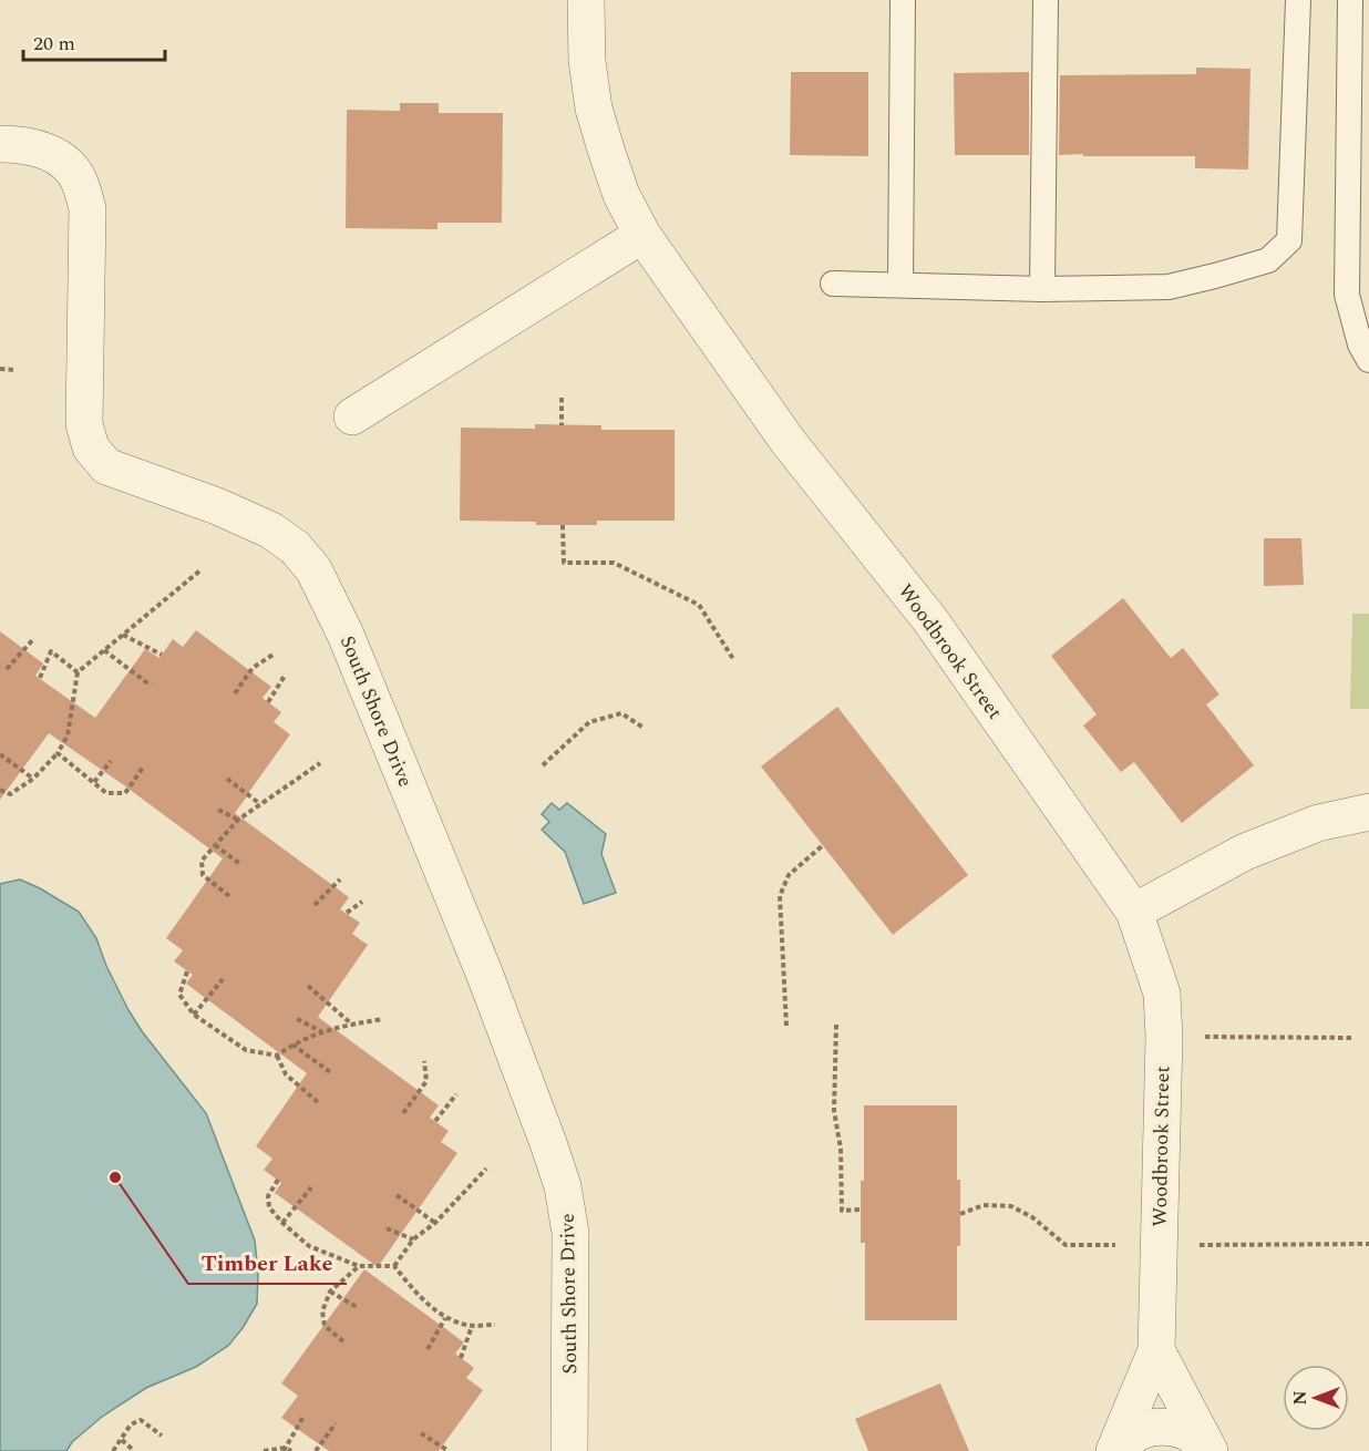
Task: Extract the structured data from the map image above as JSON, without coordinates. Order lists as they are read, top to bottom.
{
  "streets": {
    "street": ["Woodbrook Street", "South Shore Drive"]
  },
  "places": ["Timber Lake"],
  "scale_bar": "20 m",
  "north": "left"
}
